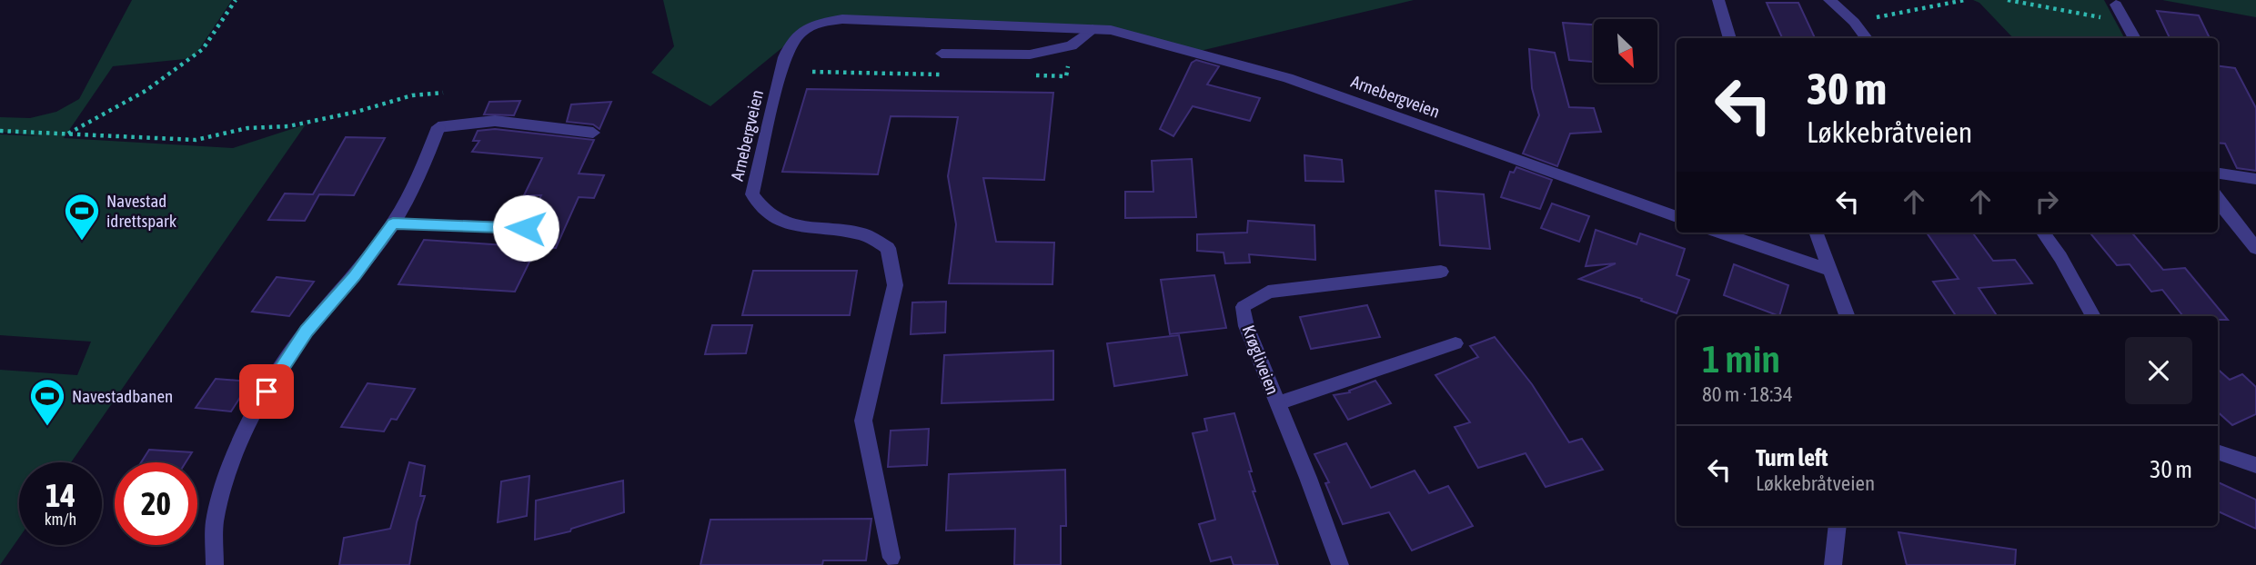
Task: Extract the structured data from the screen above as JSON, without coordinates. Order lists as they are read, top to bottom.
{
  "streets": {
    "street": ["Arnebergveien", "Krøgliveien"]
  },
  "places": {
    "sports": ["Navestad idrettspark", "Navestadbanen"]
  },
  "north": "bottom right",
  "page": {
    "turn": ["30 m", "Løkkebråtveien"],
    "heading": ["1 min", "80 m · 18:34"],
    "list": [
      {
        "name": "Turn left",
        "note": "Løkkebråtveien",
        "value": "30 m"
      }
    ],
    "speed": "14 km/h",
    "limit": "20"
  }
}
